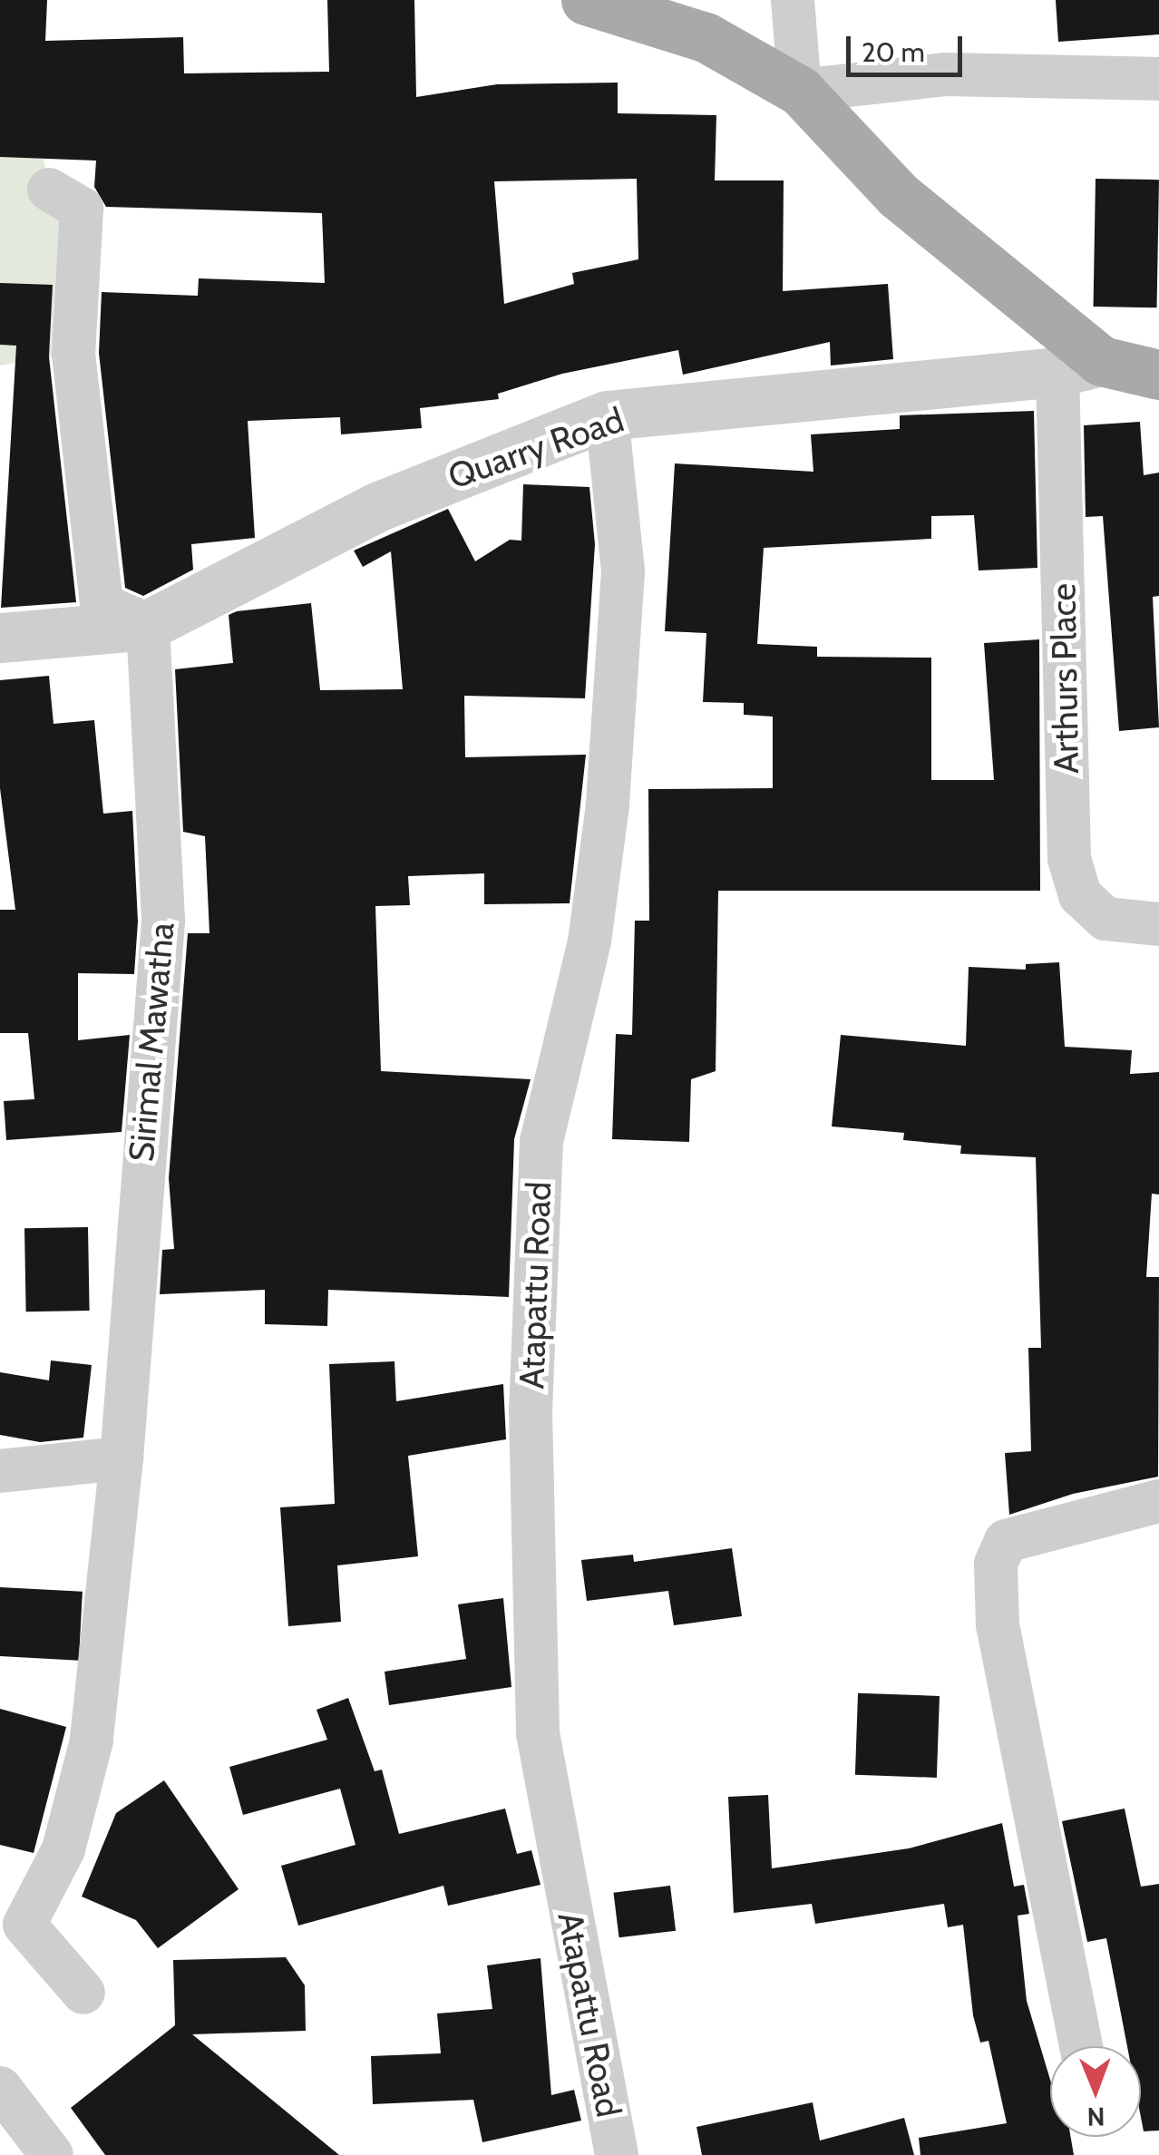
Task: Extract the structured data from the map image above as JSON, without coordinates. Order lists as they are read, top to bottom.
{
  "streets": {
    "street": [
      "Quarry Road",
      "Arthurs Place",
      "Sirimal Mawatha",
      "Atapattu Road"
    ]
  },
  "crossings": [
    ["Quarry Road", "Arthurs Place"],
    ["Quarry Road", "Sirimal Mawatha"],
    ["Quarry Road", "Atapattu Road"]
  ],
  "scale_bar": "20 m",
  "north": "bottom"
}
